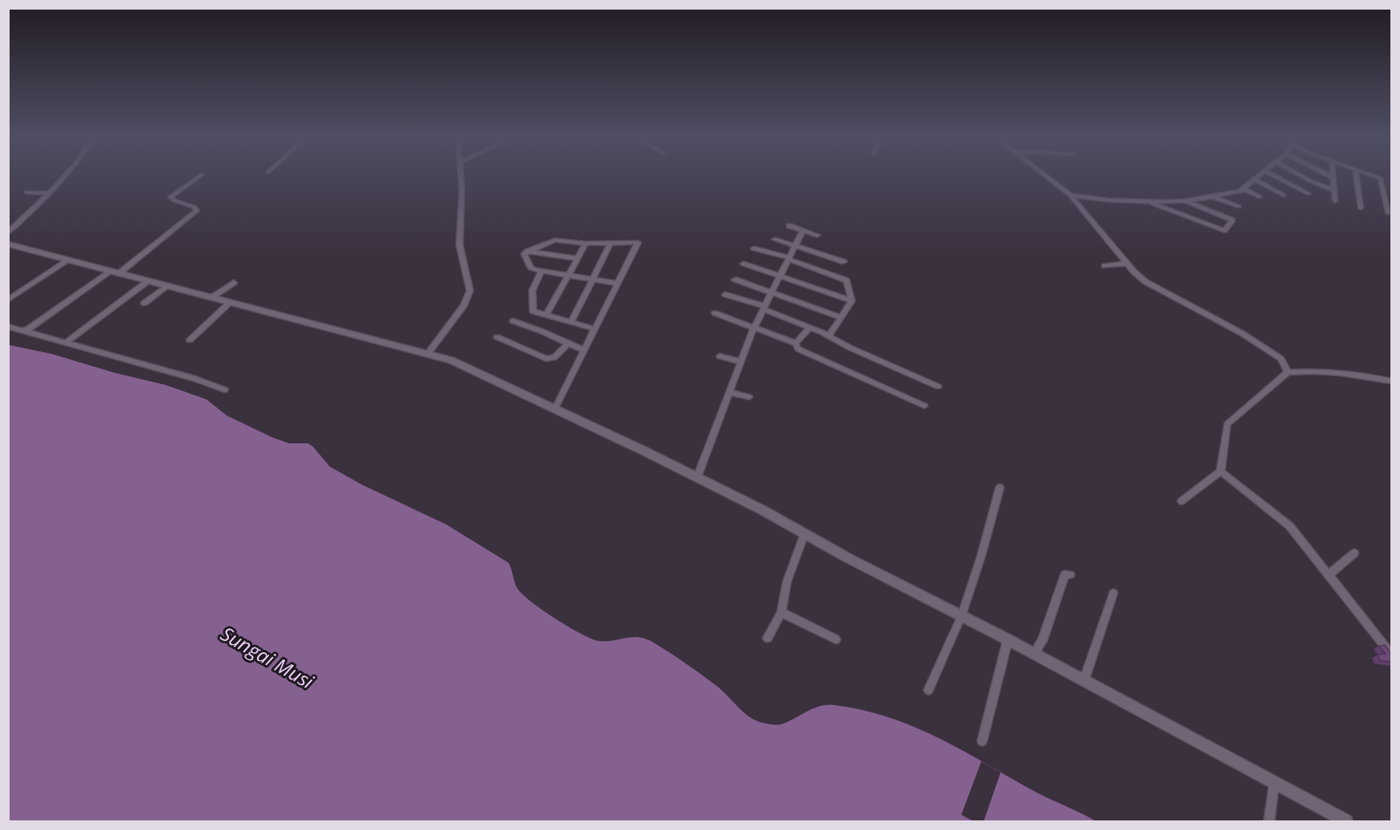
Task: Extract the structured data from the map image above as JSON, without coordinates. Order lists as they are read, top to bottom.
{
  "water": ["Sungai Musi"]
}
